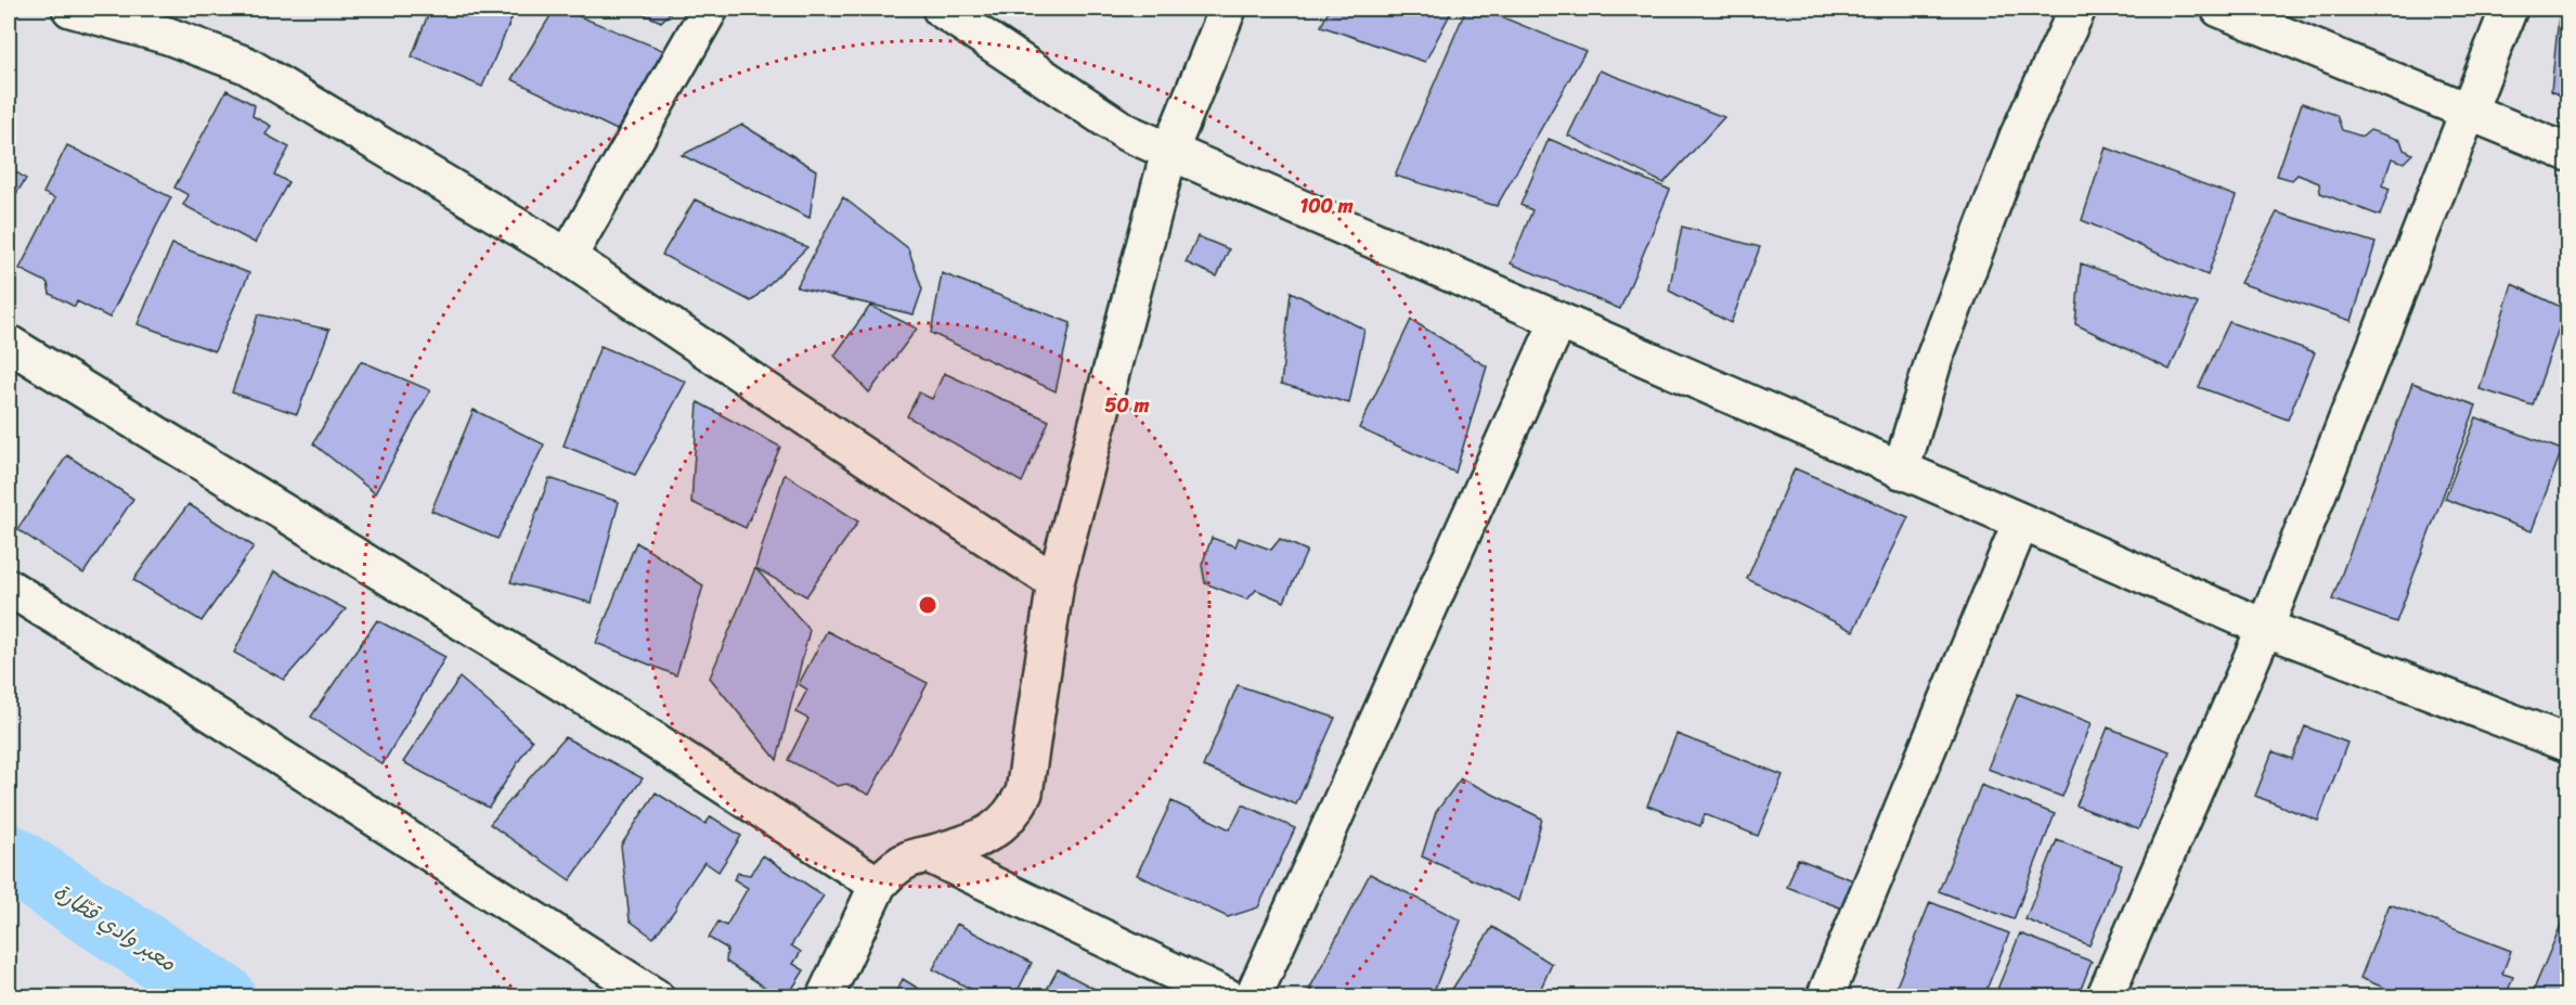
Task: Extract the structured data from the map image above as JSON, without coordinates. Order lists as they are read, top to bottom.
{
  "water": ["معبر وادي قطّارة"],
  "rings": ["100 m", "50 m"]
}
